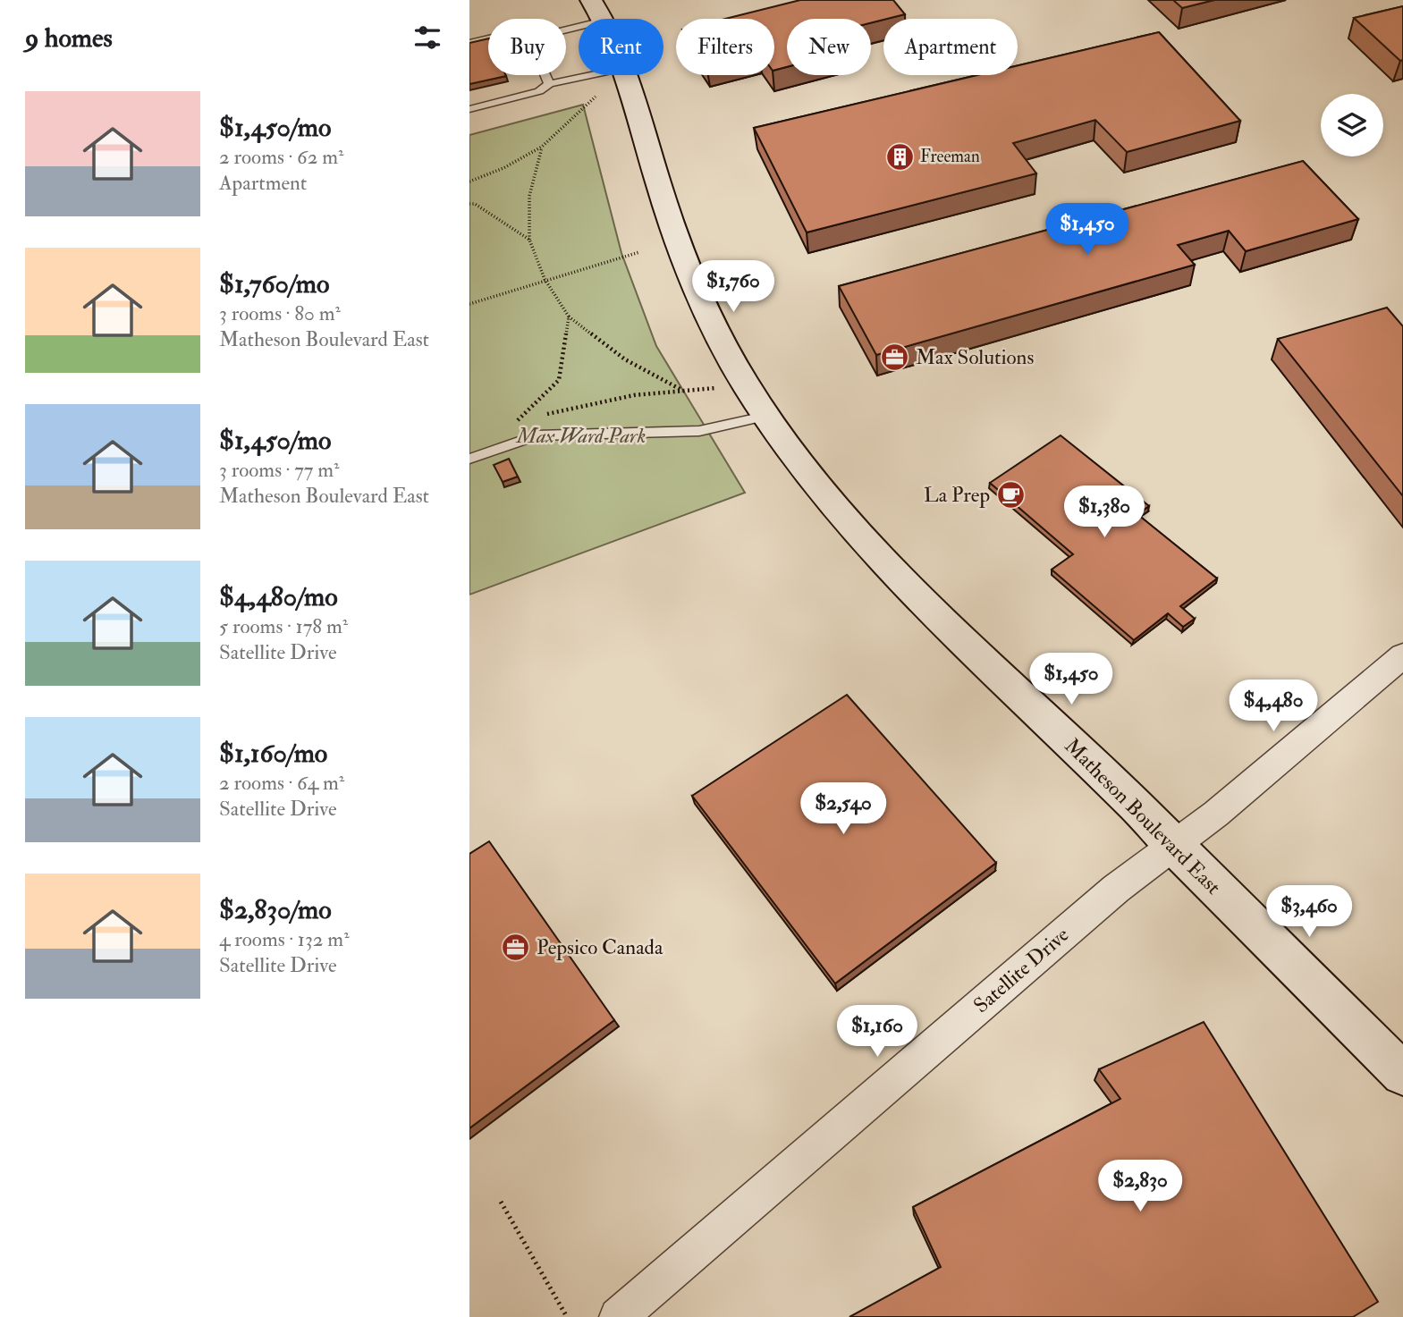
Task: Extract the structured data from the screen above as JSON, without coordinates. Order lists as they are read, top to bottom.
{
  "streets": {
    "street": ["Matheson Boulevard East", "Satellite Drive"]
  },
  "crossings": [
    ["Matheson Boulevard East", "Satellite Drive"]
  ],
  "parks": ["Max Ward Park"],
  "places": {
    "building": ["Freeman"],
    "office": ["Max Solutions", "Pepsico Canada"],
    "cafe": ["La Prep"]
  },
  "page": {
    "heading": "9 homes",
    "chip": [
      "Buy",
      "Rent",
      "Filters",
      "New",
      "Apartment"
    ],
    "list": [
      {
        "name": "$1,450/mo",
        "note": "2 rooms · 62 m² · Apartment"
      },
      {
        "name": "$1,760/mo",
        "note": "3 rooms · 80 m² · Matheson Boulevard East"
      },
      {
        "name": "$1,450/mo",
        "note": "3 rooms · 77 m² · Matheson Boulevard East"
      },
      {
        "name": "$4,480/mo",
        "note": "5 rooms · 178 m² · Satellite Drive"
      },
      {
        "name": "$1,160/mo",
        "note": "2 rooms · 64 m² · Satellite Drive"
      },
      {
        "name": "$2,830/mo",
        "note": "4 rooms · 132 m² · Satellite Drive"
      }
    ],
    "price": [
      "$1,450",
      "$1,760",
      "$1,380",
      "$1,450",
      "$4,480",
      "$2,540",
      "$3,460",
      "$1,160",
      "$2,830"
    ]
  }
}
